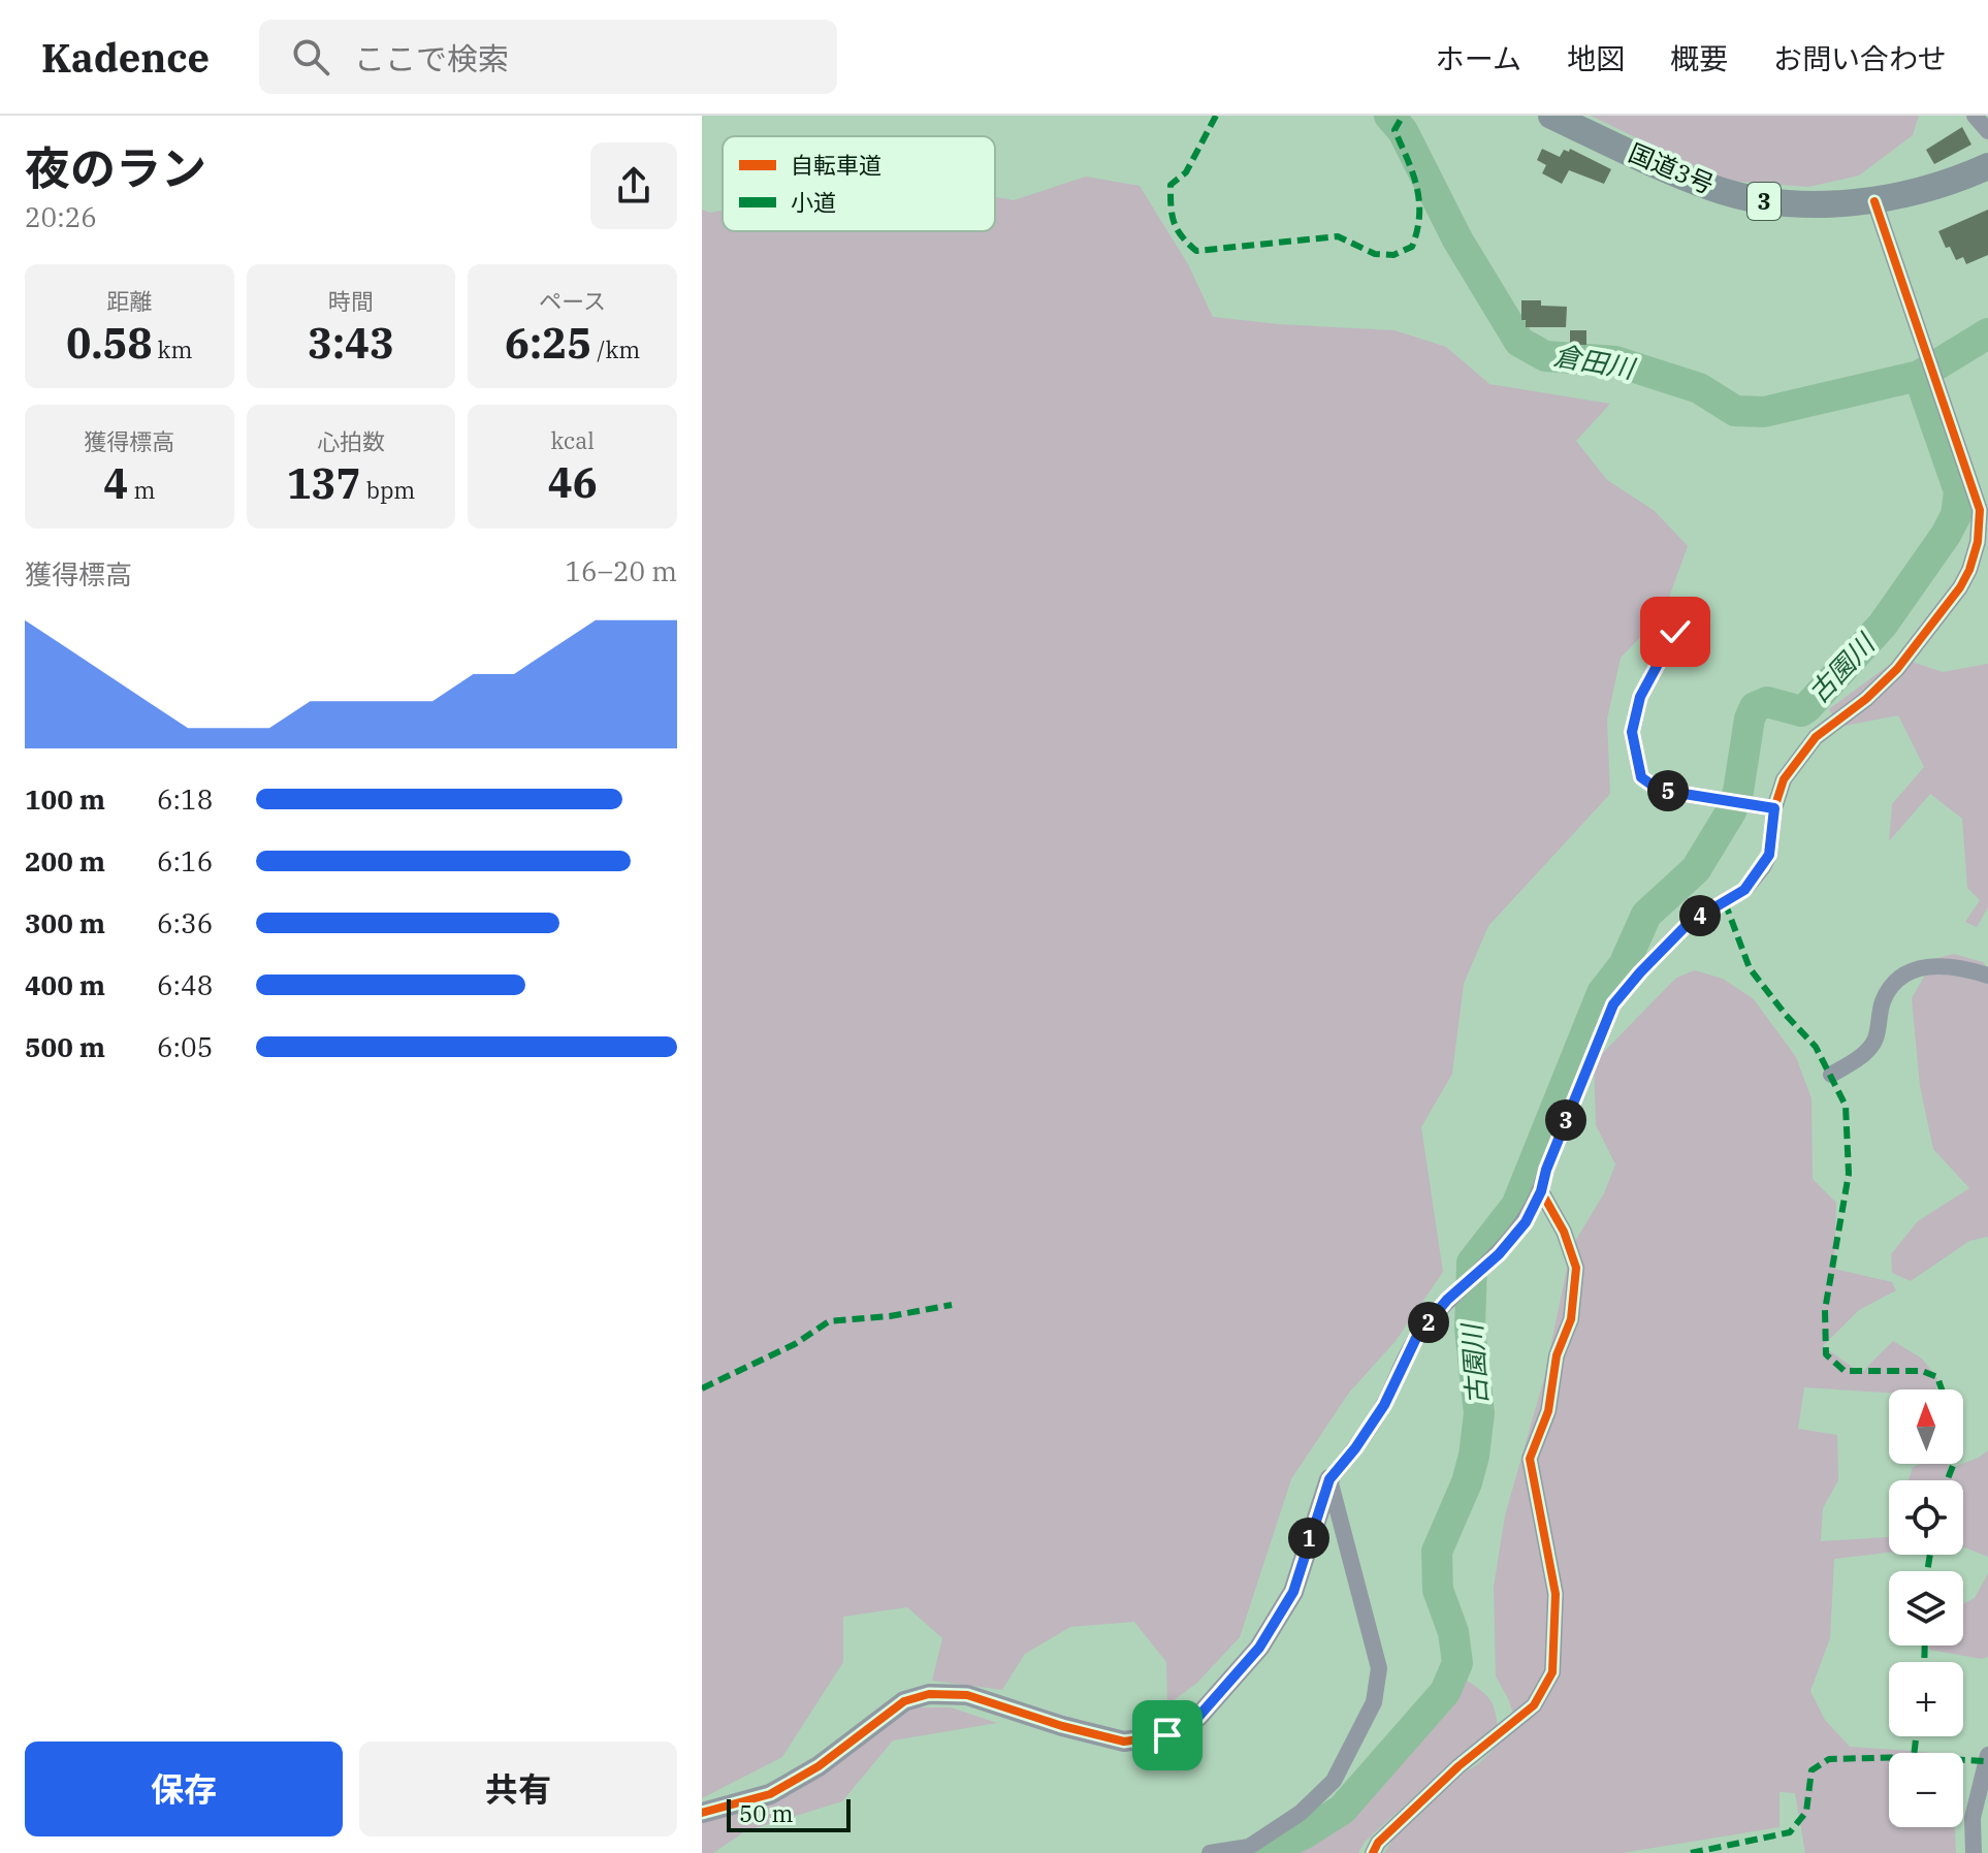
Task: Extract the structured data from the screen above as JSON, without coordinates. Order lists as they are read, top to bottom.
{
  "streets": {
    "highway": ["国道3号", "3"]
  },
  "water": ["倉田川", "古園川"],
  "legend": ["自転車道", "小道"],
  "scale_bar": "50 m",
  "north": "top",
  "page": {
    "header": "Kadence",
    "search": "ここで検索",
    "nav": [
      "ホーム",
      "地図",
      "概要",
      "お問い合わせ"
    ],
    "heading": ["夜のラン", "20:26"],
    "stats": [
      ["距離", "0.58 km"],
      ["時間", "3:43"],
      ["ペース", "6:25 /km"],
      ["獲得標高", "4 m"],
      ["心拍数", "137 bpm"],
      ["kcal", "46"]
    ],
    "chart": ["獲得標高", "16–20 m"],
    "list": [
      {
        "name": "100 m",
        "note": "6:18"
      },
      {
        "name": "200 m",
        "note": "6:16"
      },
      {
        "name": "300 m",
        "note": "6:36"
      },
      {
        "name": "400 m",
        "note": "6:48"
      },
      {
        "name": "500 m",
        "note": "6:05"
      }
    ],
    "pins": [
      "5",
      "4",
      "3",
      "2",
      "1"
    ],
    "map_buttons": ["+", "−"],
    "buttons": ["保存", "共有"],
    "scale": "50 m"
  }
}
